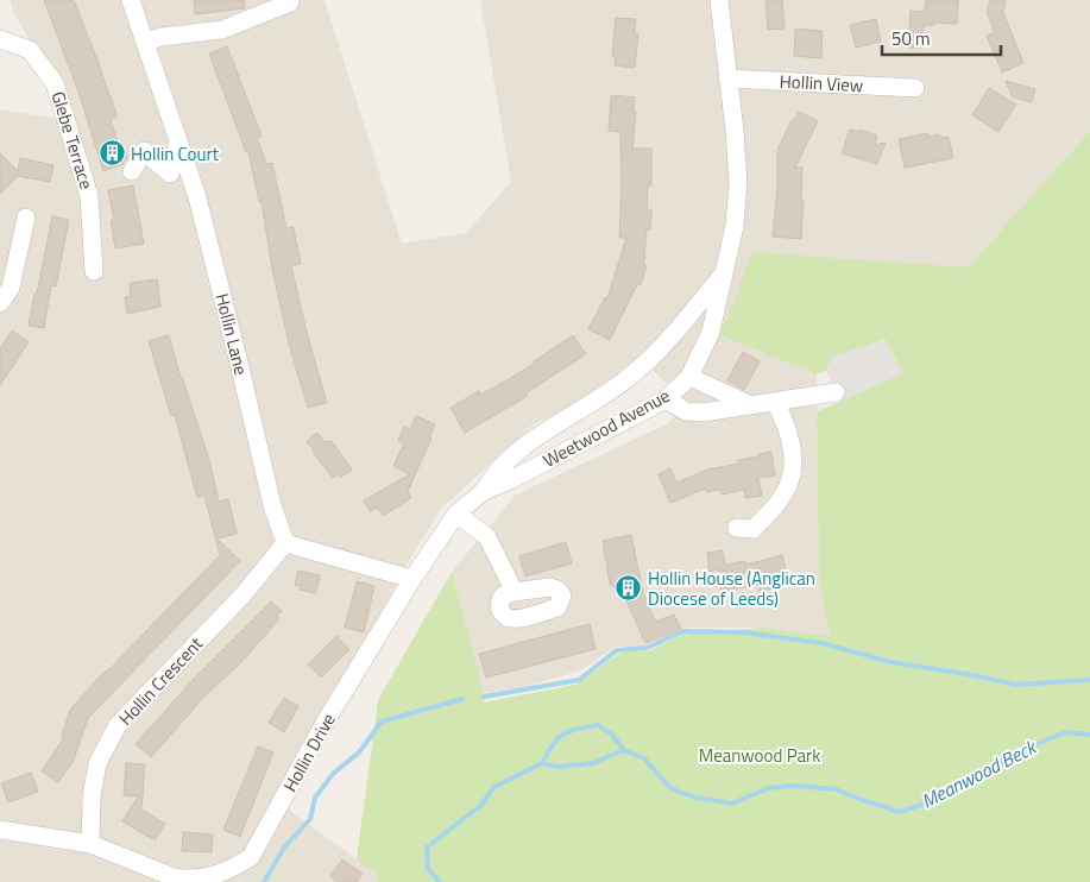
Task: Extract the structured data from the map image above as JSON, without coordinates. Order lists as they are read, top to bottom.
{
  "streets": {
    "street": [
      "Hollin View",
      "Glebe Terrace",
      "Hollin Lane",
      "Weetwood Avenue",
      "Hollin Crescent",
      "Hollin Drive"
    ]
  },
  "crossings": [
    ["Hollin View", "Weetwood Avenue"],
    ["Hollin Lane", "Hollin Crescent"],
    ["Weetwood Avenue", "Hollin Drive"],
    ["Hollin Crescent", "Hollin Drive"]
  ],
  "water": ["Meanwood Beck"],
  "parks": ["Meanwood Park"],
  "places": {
    "building": ["Hollin Court", "Hollin House (Anglican Diocese of Leeds)"]
  },
  "scale_bar": "50 m"
}
